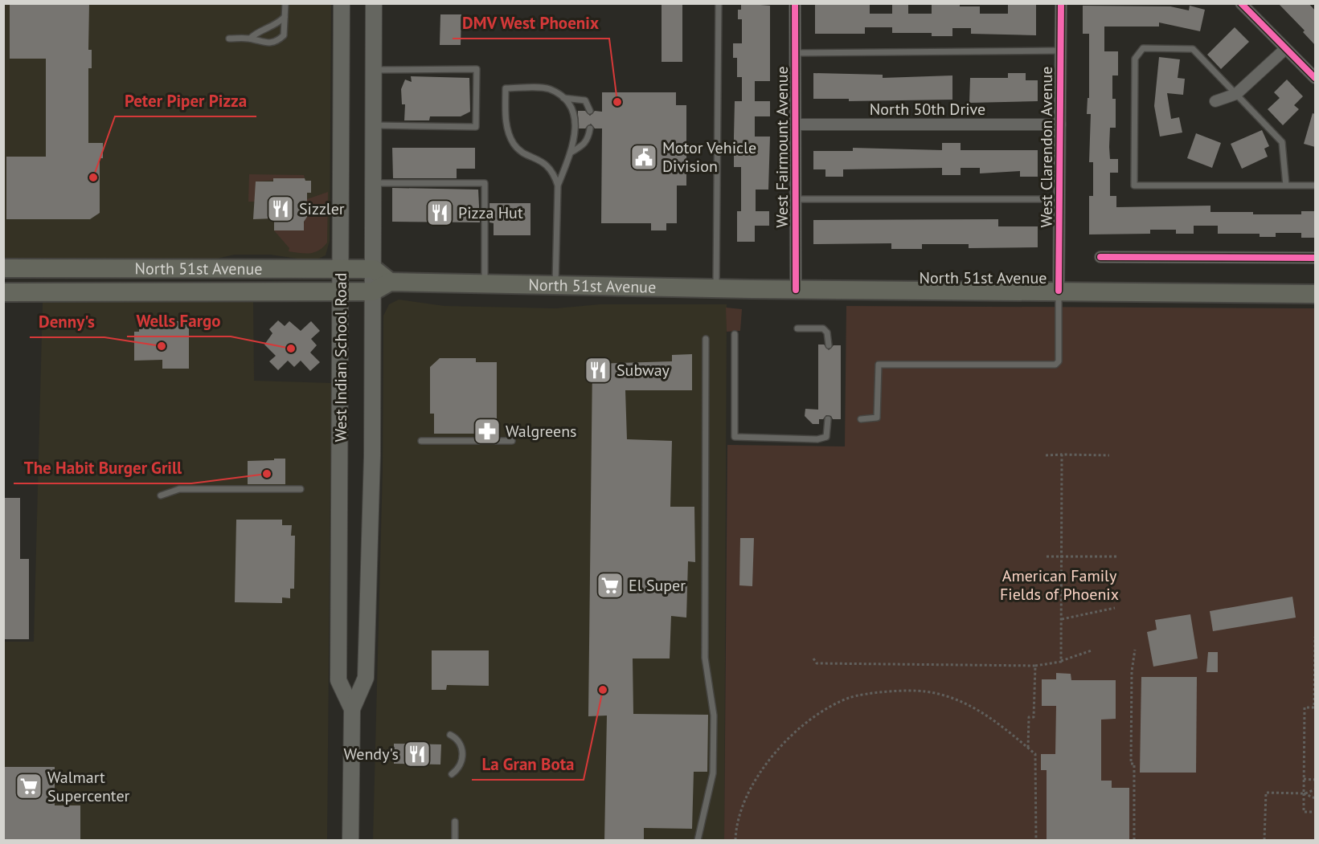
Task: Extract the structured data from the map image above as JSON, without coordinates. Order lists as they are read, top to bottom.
{
  "streets": {
    "main road": ["North 51st Avenue", "West Indian School Road"],
    "street": ["North 50th Drive", "West Fairmount Avenue", "West Clarendon Avenue"]
  },
  "crossings": [
    ["North 50th Drive", "West Fairmount Avenue"],
    ["North 50th Drive", "West Clarendon Avenue"],
    ["West Fairmount Avenue", "North 51st Avenue"],
    ["West Clarendon Avenue", "North 51st Avenue"],
    ["North 51st Avenue", "West Indian School Road"]
  ],
  "parks": ["American Family Fields of Phoenix"],
  "places": {
    "other": [
      "DMV West Phoenix",
      "Peter Piper Pizza",
      "Denny's",
      "Wells Fargo",
      "The Habit Burger Grill",
      "La Gran Bota"
    ],
    "public building": ["Motor Vehicle Division"],
    "restaurant": [
      "Sizzler",
      "Pizza Hut",
      "Subway",
      "Wendy's"
    ],
    "pharmacy": ["Walgreens"],
    "supermarket": ["El Super", "Walmart Supercenter"]
  }
}
